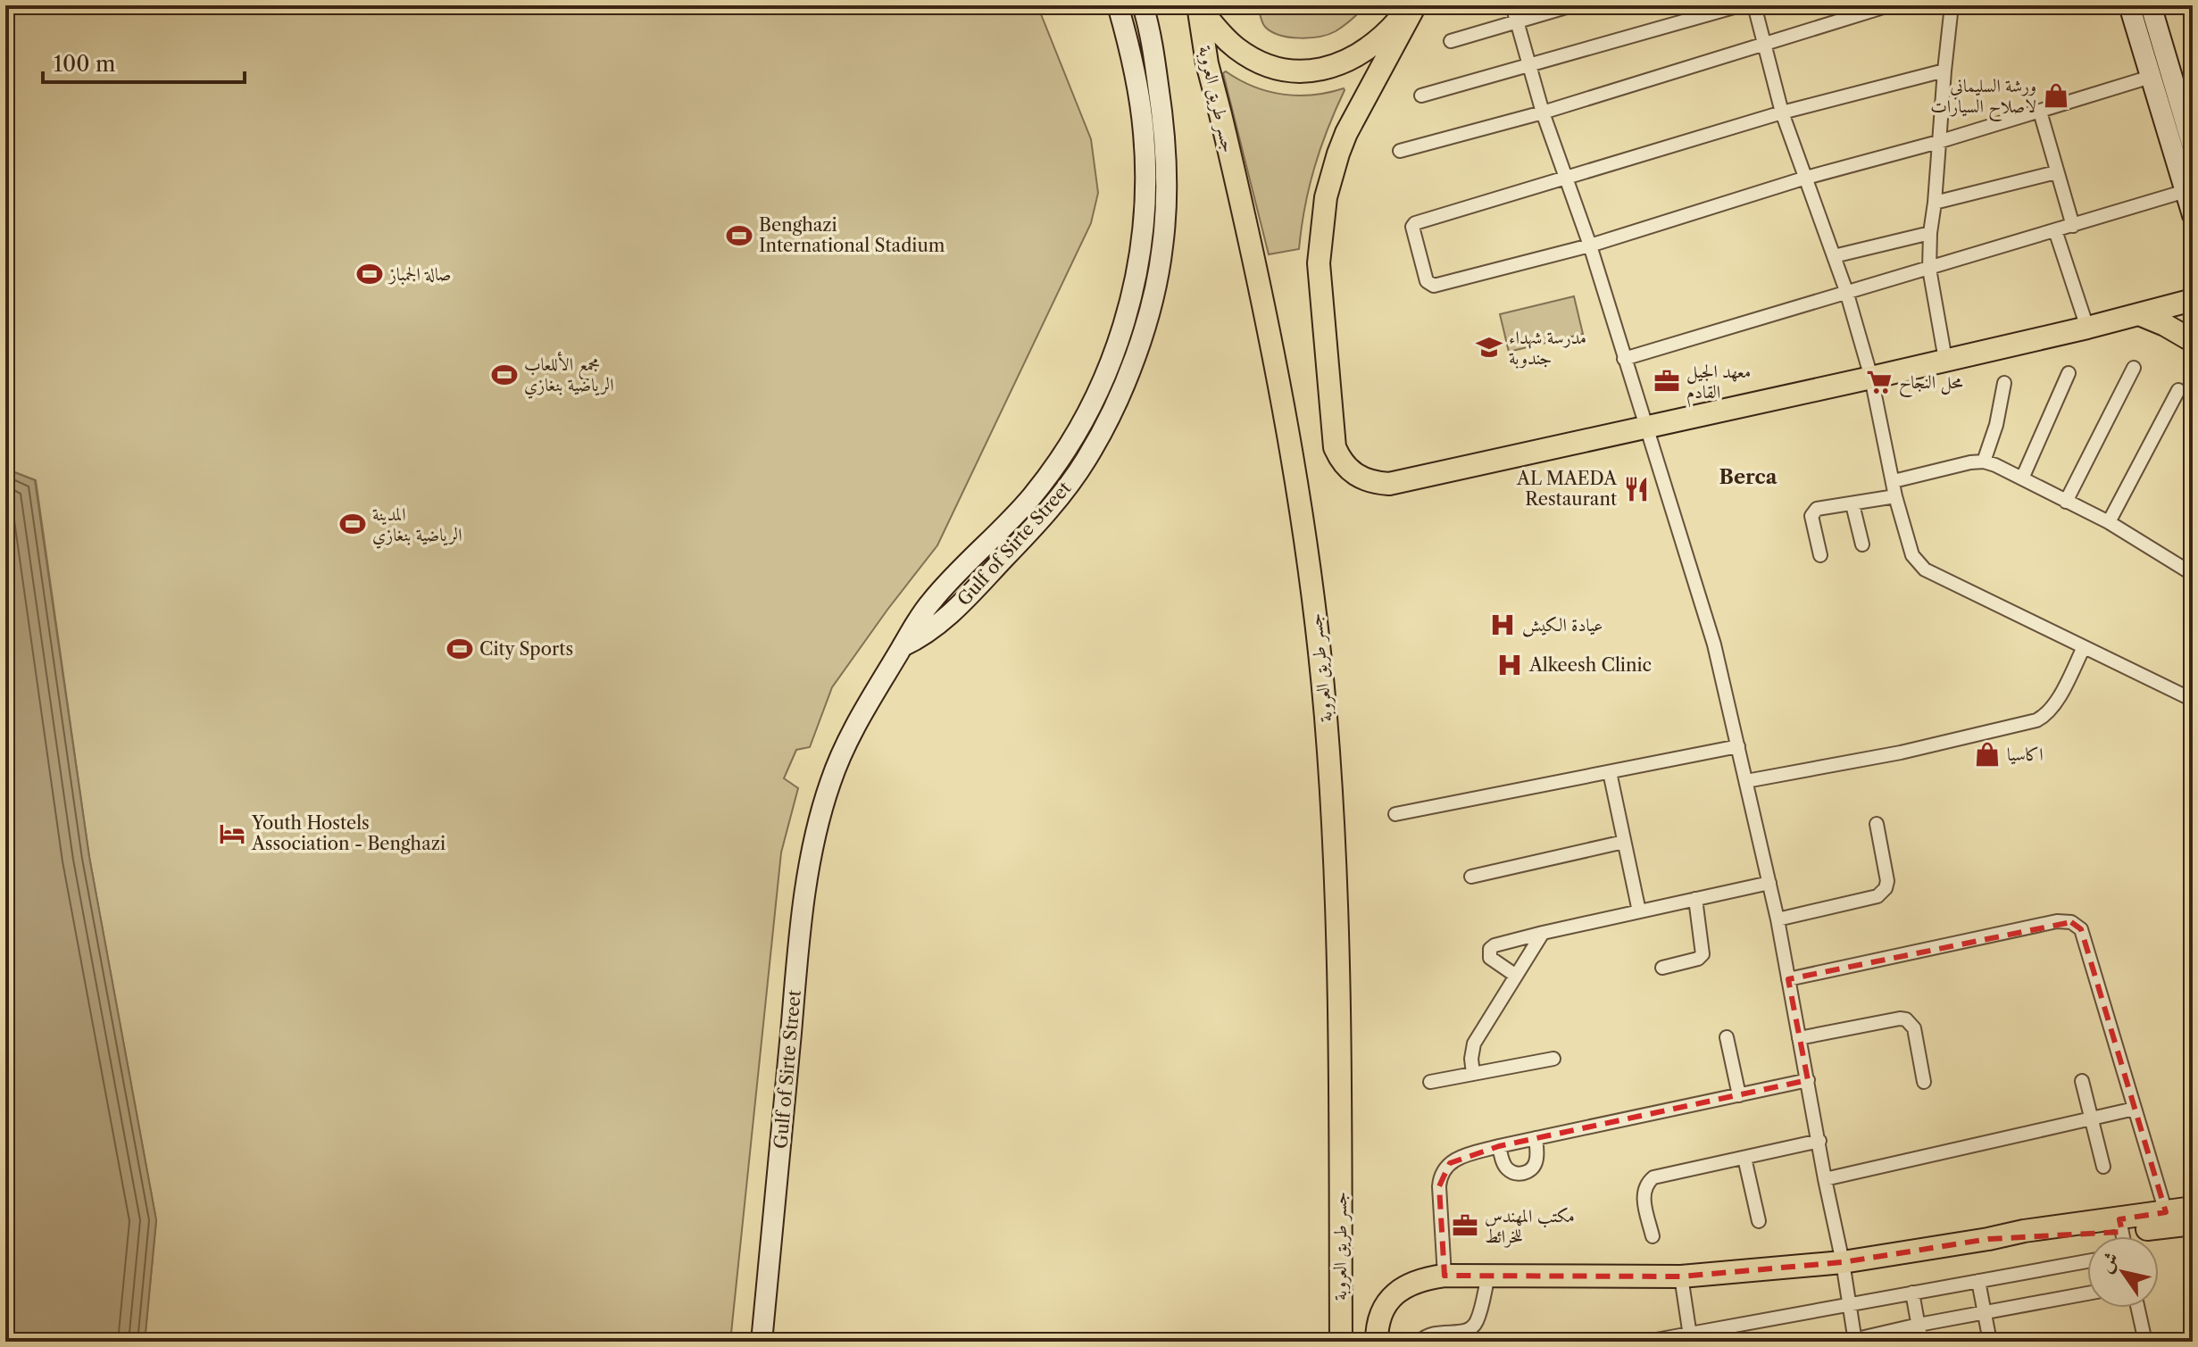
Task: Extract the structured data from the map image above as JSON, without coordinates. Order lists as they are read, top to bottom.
{
  "streets": {
    "highway": ["جسر طريق العروبة"],
    "main road": ["Gulf of Sirte Street"]
  },
  "districts": ["Berca"],
  "places": {
    "shop": ["ورشة السليماني لاصلاح السيارات", "اكاسيا"],
    "sports": [
      "Benghazi International Stadium",
      "صالة الجمباز",
      "مجمع الأللعاب الرياضية بنغازي",
      "المدينة الرياضية بنغازي",
      "City Sports"
    ],
    "school or university": ["مدرسة شهداء جندوبة"],
    "office": ["معهد الجيل القادم", "مكتب المهندس للخرائط"],
    "supermarket": ["محل النجاح"],
    "restaurant": ["AL MAEDA Restaurant"],
    "hospital": ["عيادة الكيش", "Alkeesh Clinic"],
    "hotel": ["Youth Hostels Association - Benghazi"]
  },
  "scale_bar": "100 m",
  "north": "top left"
}
